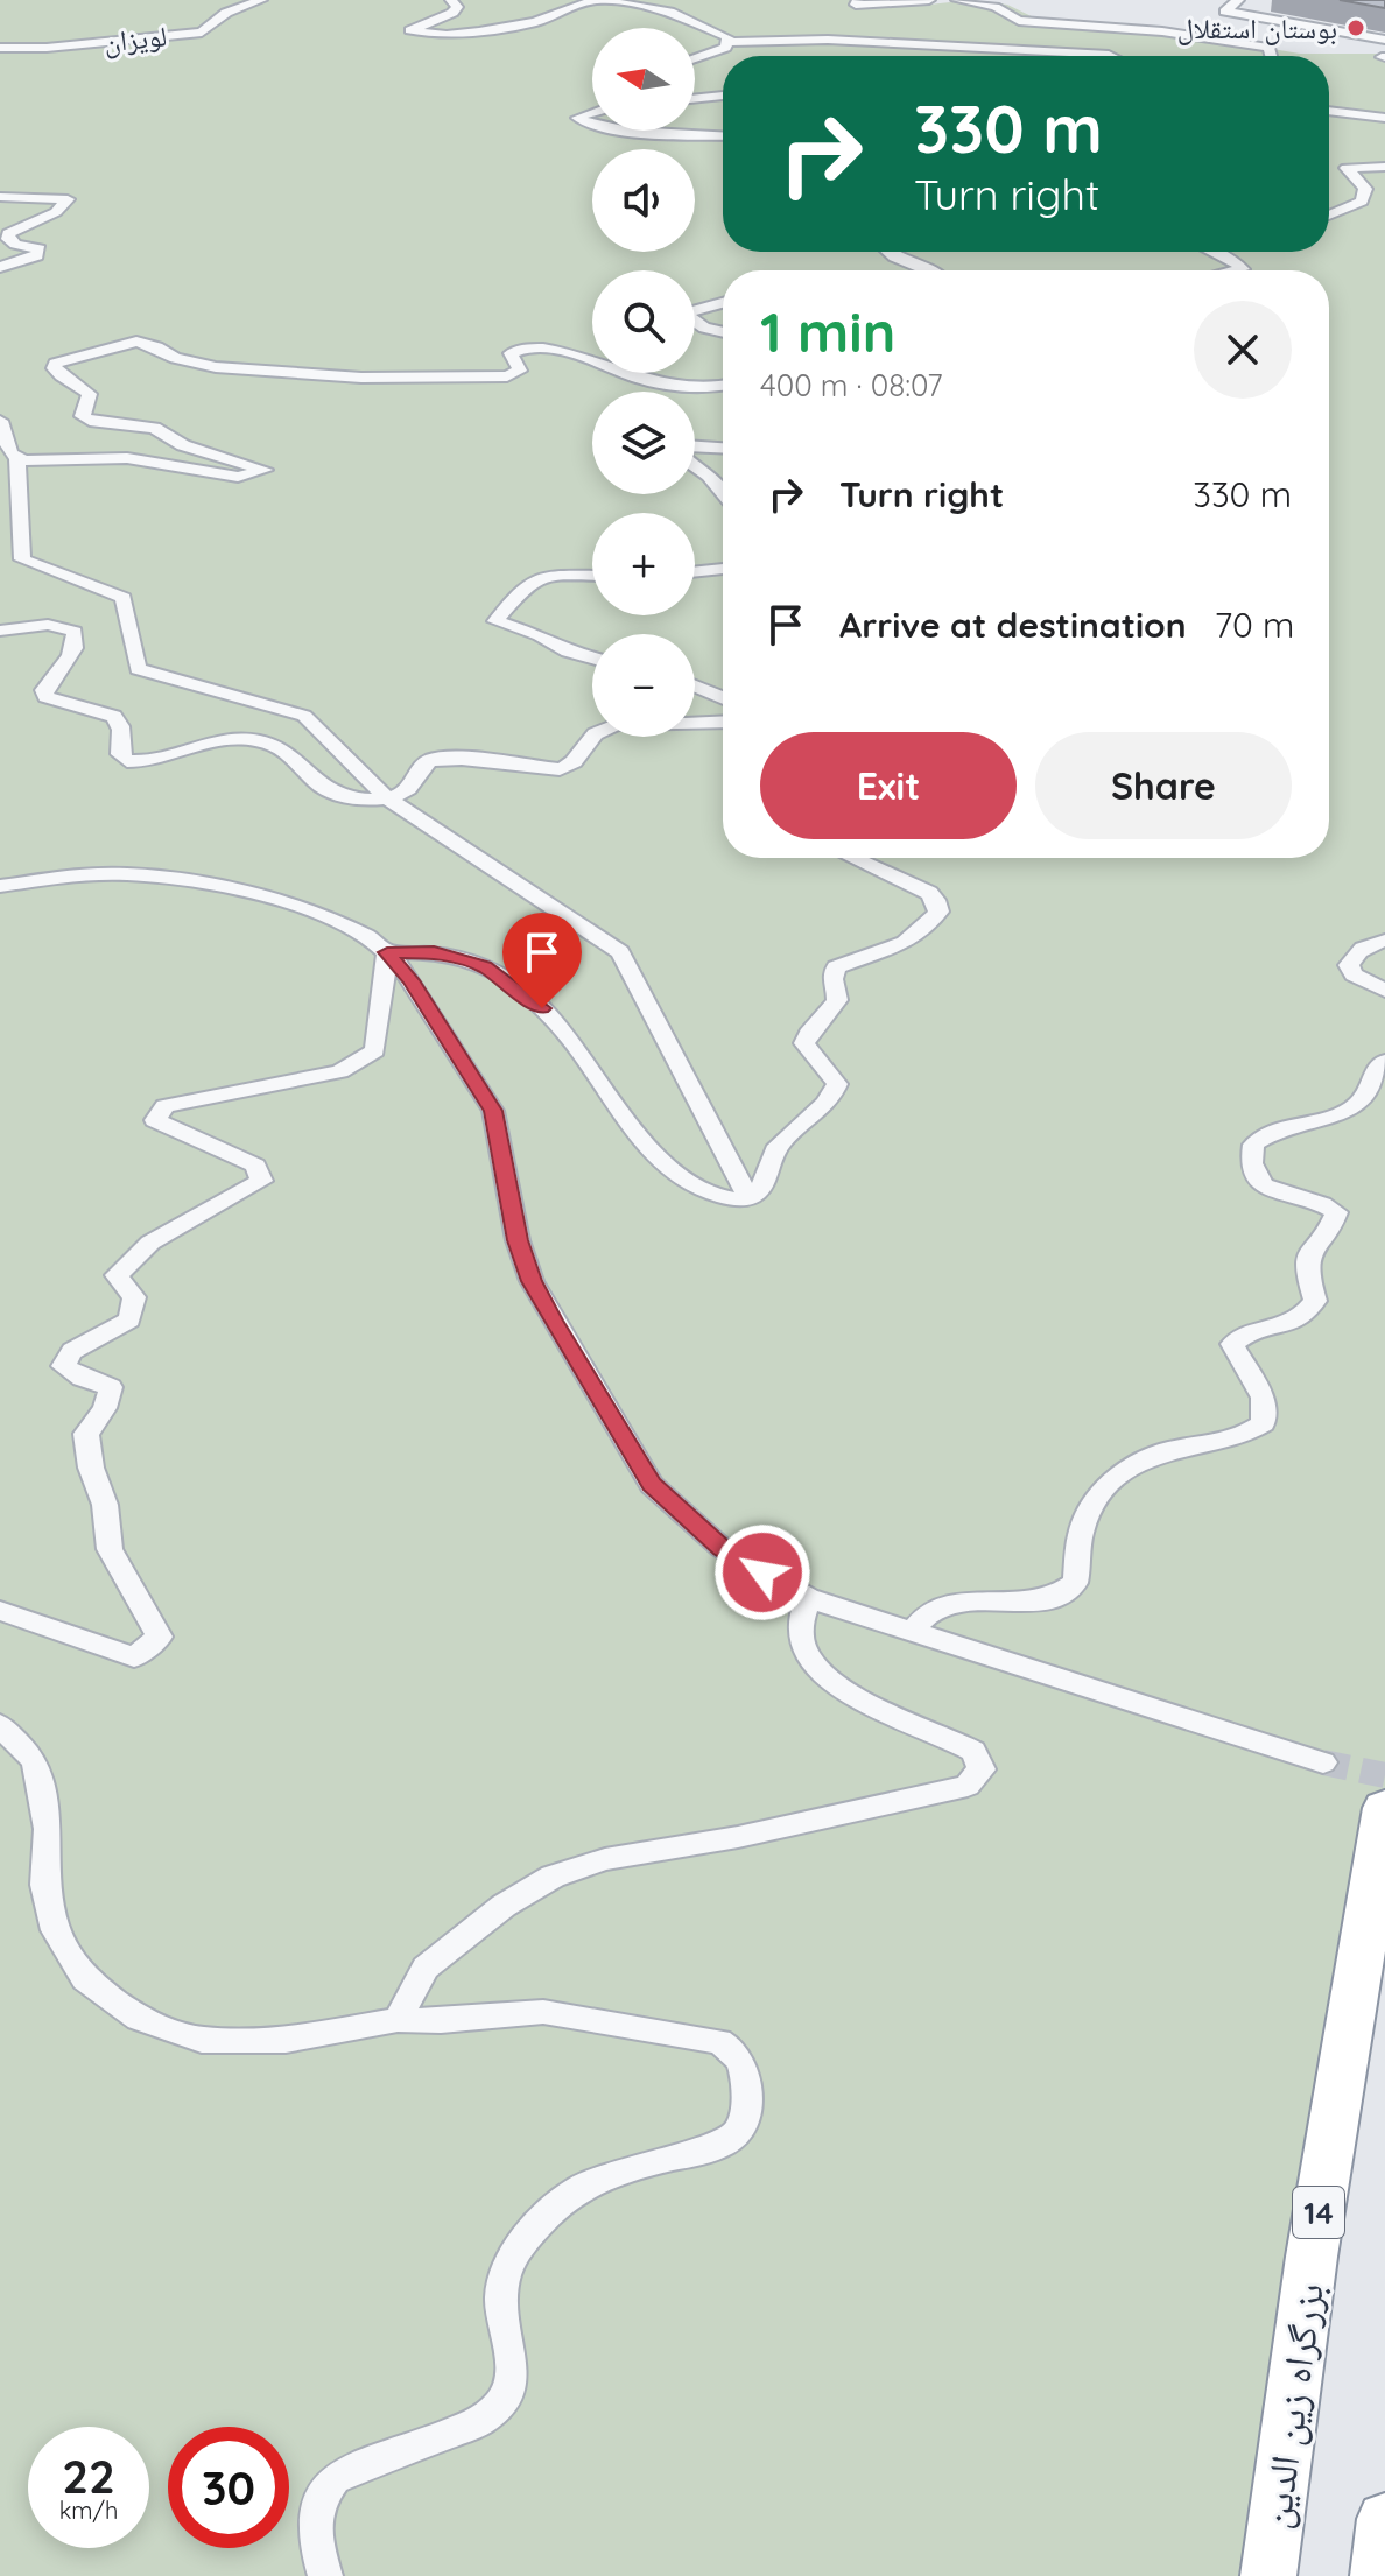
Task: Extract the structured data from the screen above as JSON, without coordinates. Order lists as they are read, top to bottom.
{
  "streets": {
    "highway": ["14", "بزرگراه زین الدین"],
    "street": ["لویزان"]
  },
  "places": ["بوستان استقلال"],
  "north": "left",
  "page": {
    "map_buttons": ["+", "−"],
    "turn": ["330 m", "Turn right"],
    "heading": ["1 min", "400 m · 08:07"],
    "list": [
      {
        "name": "Turn right",
        "value": "330 m"
      },
      {
        "name": "Arrive at destination",
        "value": "70 m"
      }
    ],
    "buttons": ["Exit", "Share"],
    "speed": "22 km/h",
    "limit": "30"
  }
}
